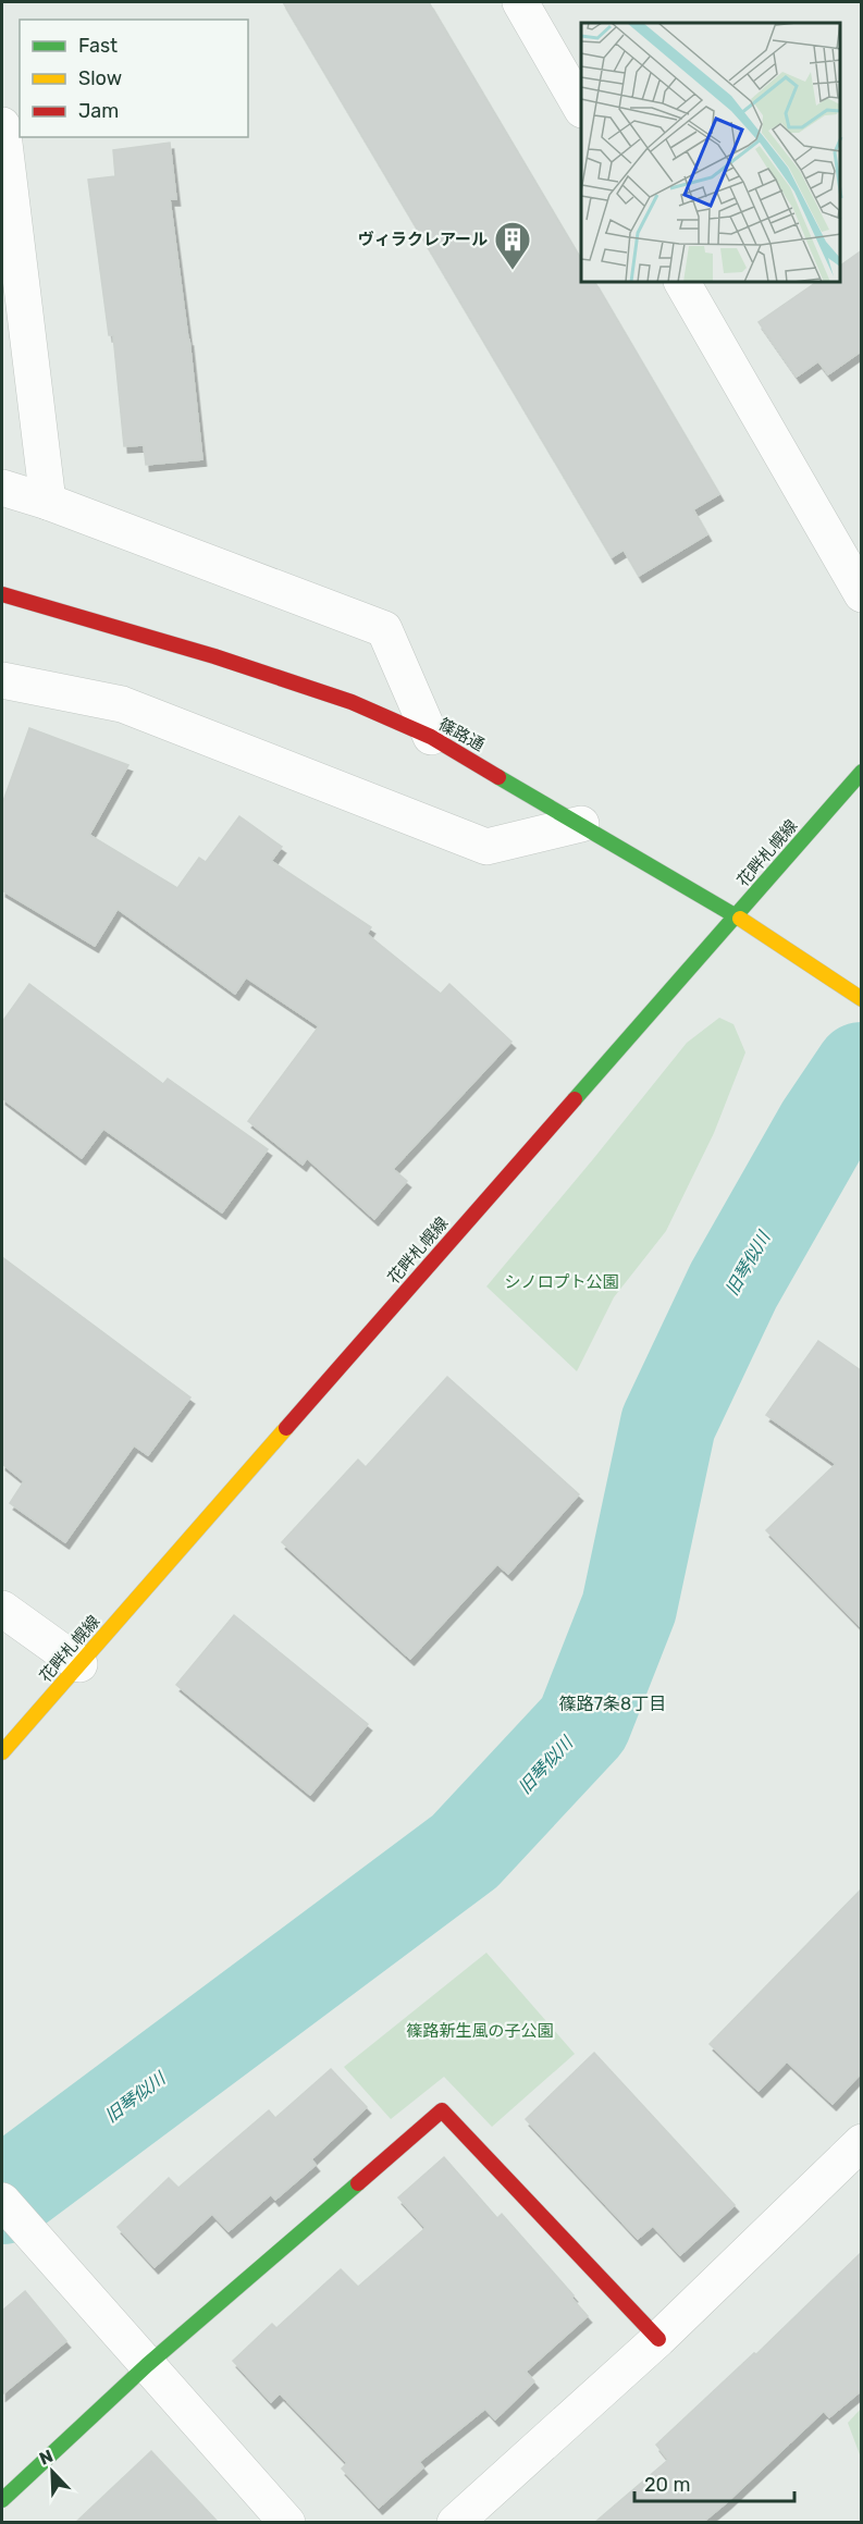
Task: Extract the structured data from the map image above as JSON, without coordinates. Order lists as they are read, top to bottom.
{
  "streets": {
    "main road": ["篠路通", "花畔札幌線"]
  },
  "crossings": [
    ["篠路通", "花畔札幌線"]
  ],
  "districts": ["篠路7条8丁目"],
  "water": ["旧琴似川"],
  "parks": ["シノロプト公園", "篠路新生風の子公園"],
  "places": {
    "building": ["ヴィラクレアール"]
  },
  "legend": ["Fast", "Slow", "Jam"],
  "scale_bar": "20 m",
  "north": "top left"
}
